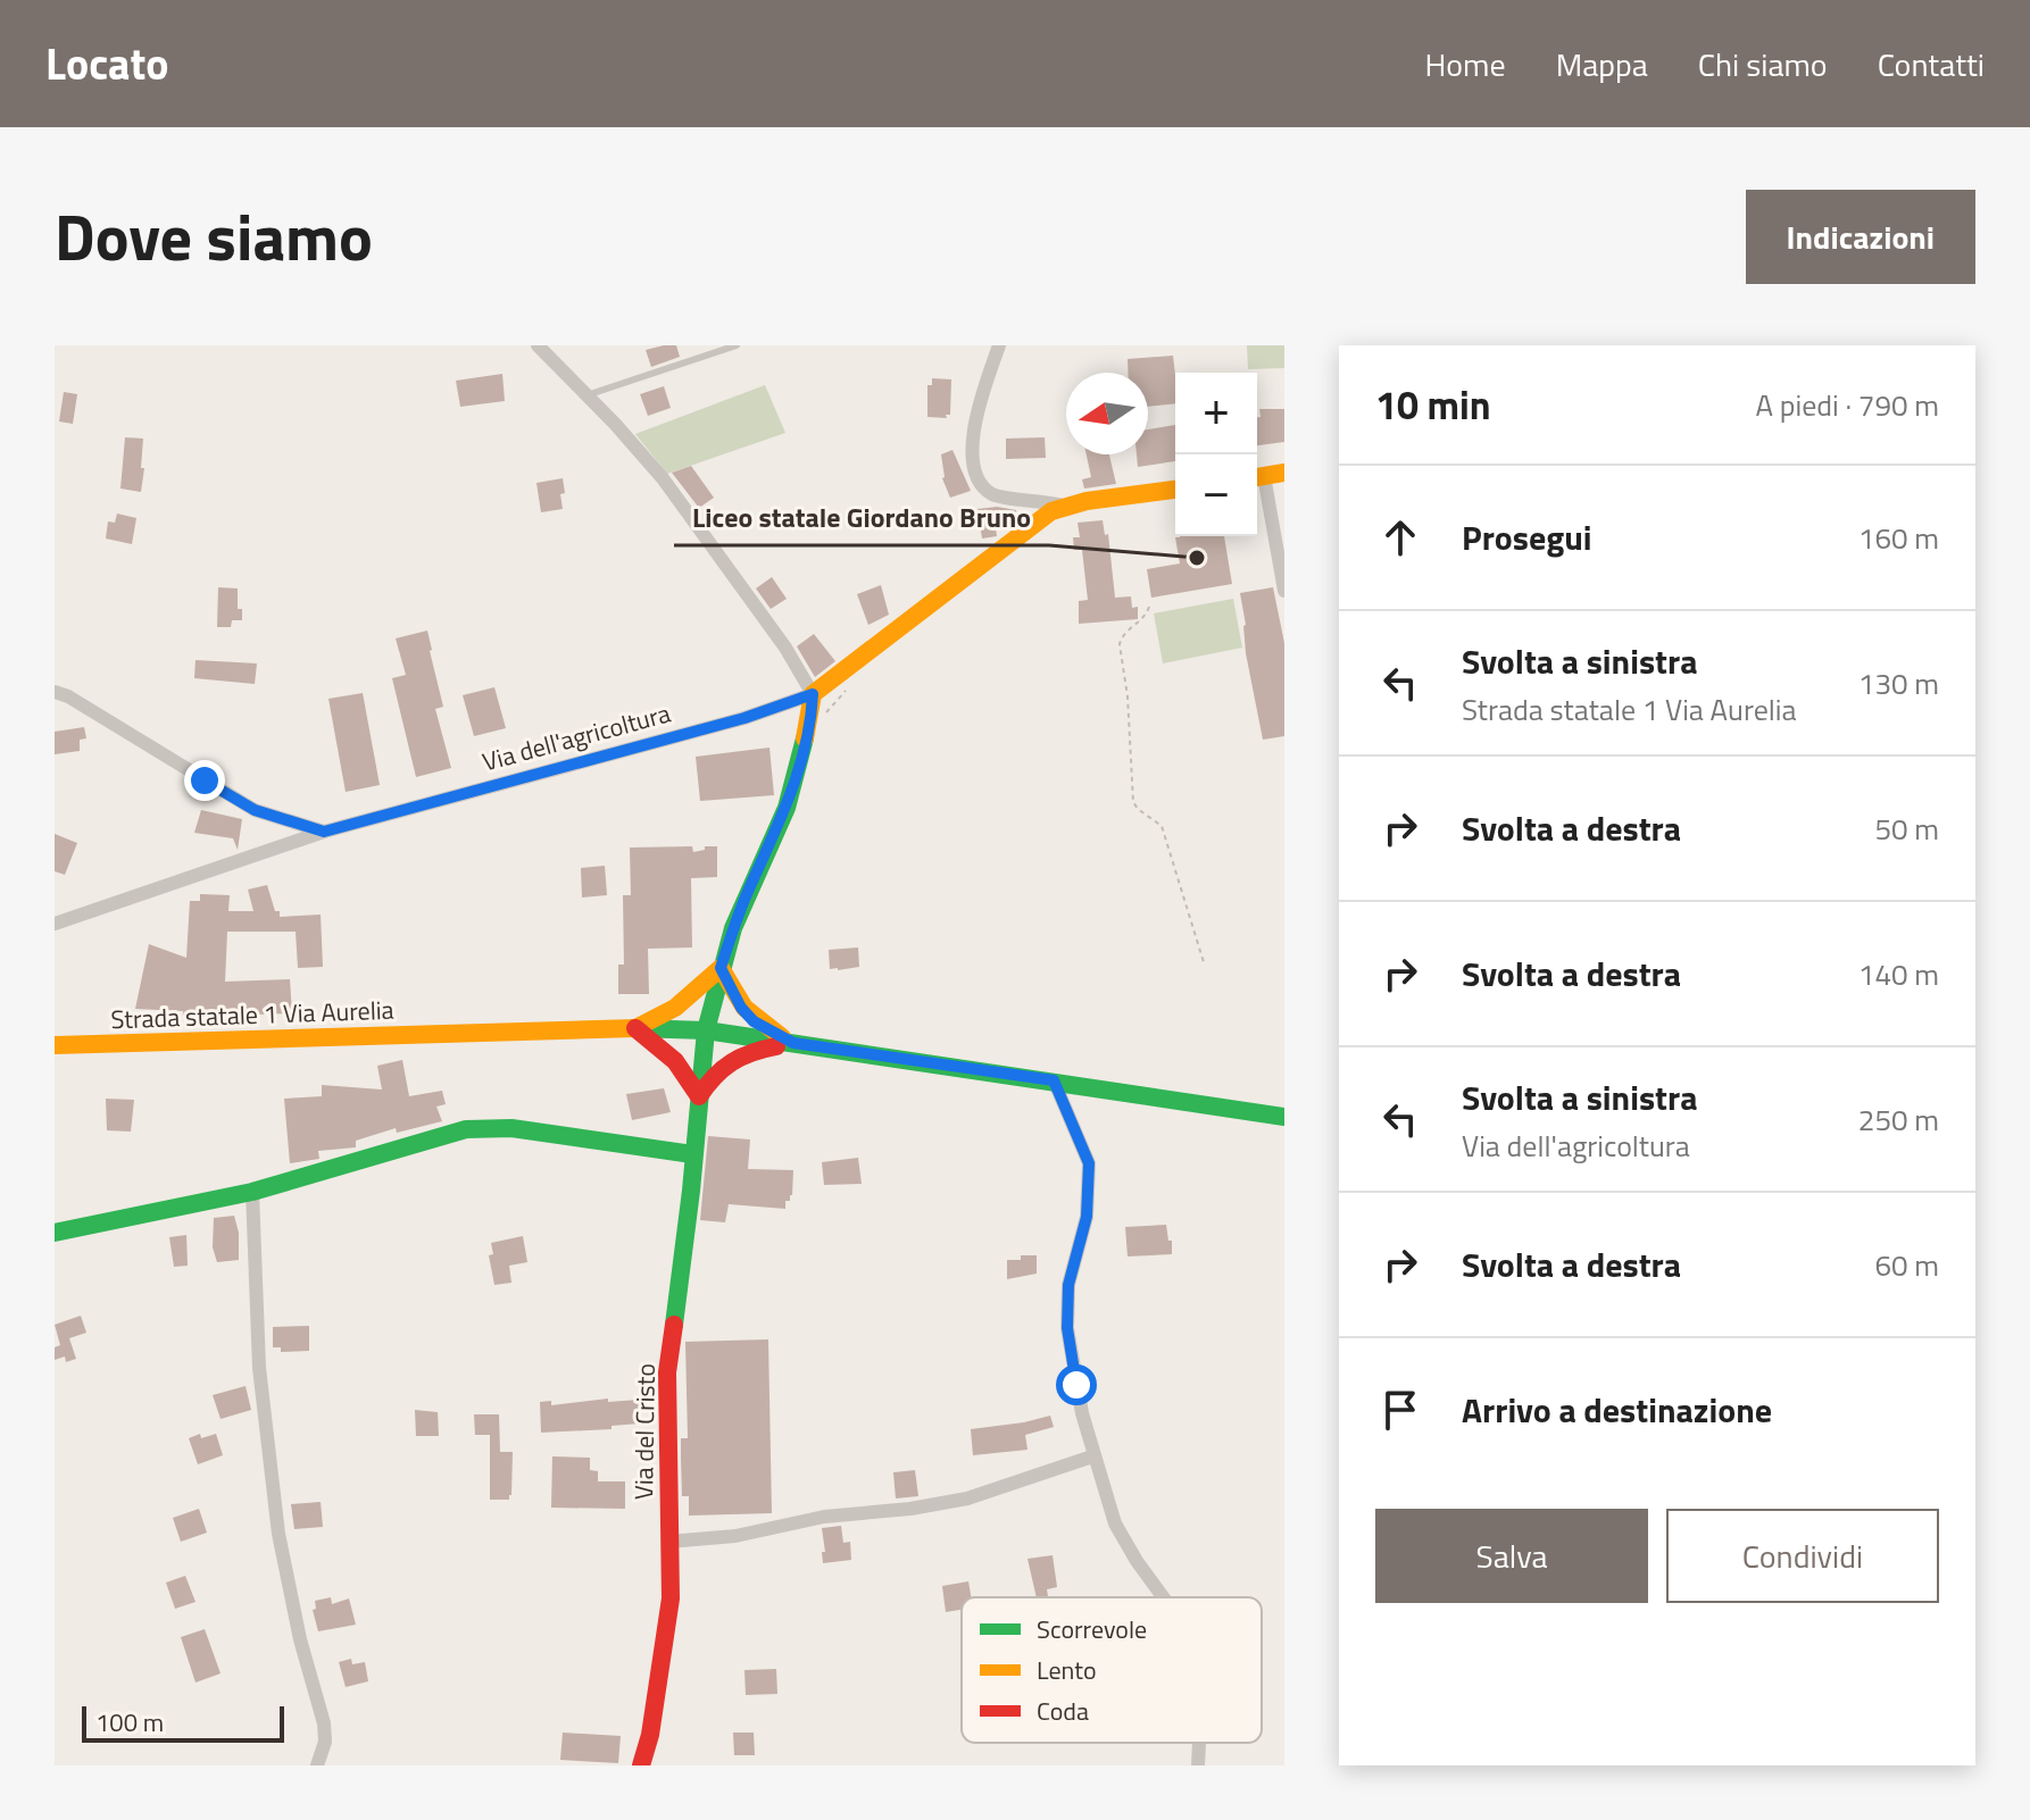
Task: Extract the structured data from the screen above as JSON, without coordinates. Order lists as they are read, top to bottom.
{
  "streets": {
    "street": ["Via dell'agricoltura", "Strada statale 1 Via Aurelia", "Via del Cristo"]
  },
  "crossings": [
    ["Via dell'agricoltura", "Via del Cristo"],
    ["Strada statale 1 Via Aurelia", "Via del Cristo"]
  ],
  "places": ["Liceo statale Giordano Bruno"],
  "legend": ["Scorrevole", "Lento", "Coda"],
  "scale_bar": "100 m",
  "north": "left",
  "page": {
    "header": "Locato",
    "nav": [
      "Home",
      "Mappa",
      "Chi siamo",
      "Contatti"
    ],
    "title": "Dove siamo",
    "buttons": [
      "Indicazioni",
      ["Salva", "Condividi"]
    ],
    "heading": ["10 min", "A piedi · 790 m"],
    "map_buttons": ["+", "−"],
    "list": [
      ["Prosegui", "160 m"],
      ["Svolta a sinistra", "Strada statale 1 Via Aurelia", "130 m"],
      ["Svolta a destra", "50 m"],
      ["Svolta a destra", "140 m"],
      ["Svolta a sinistra", "Via dell'agricoltura", "250 m"],
      ["Svolta a destra", "60 m"],
      "Arrivo a destinazione"
    ],
    "scale": "100 m"
  }
}
